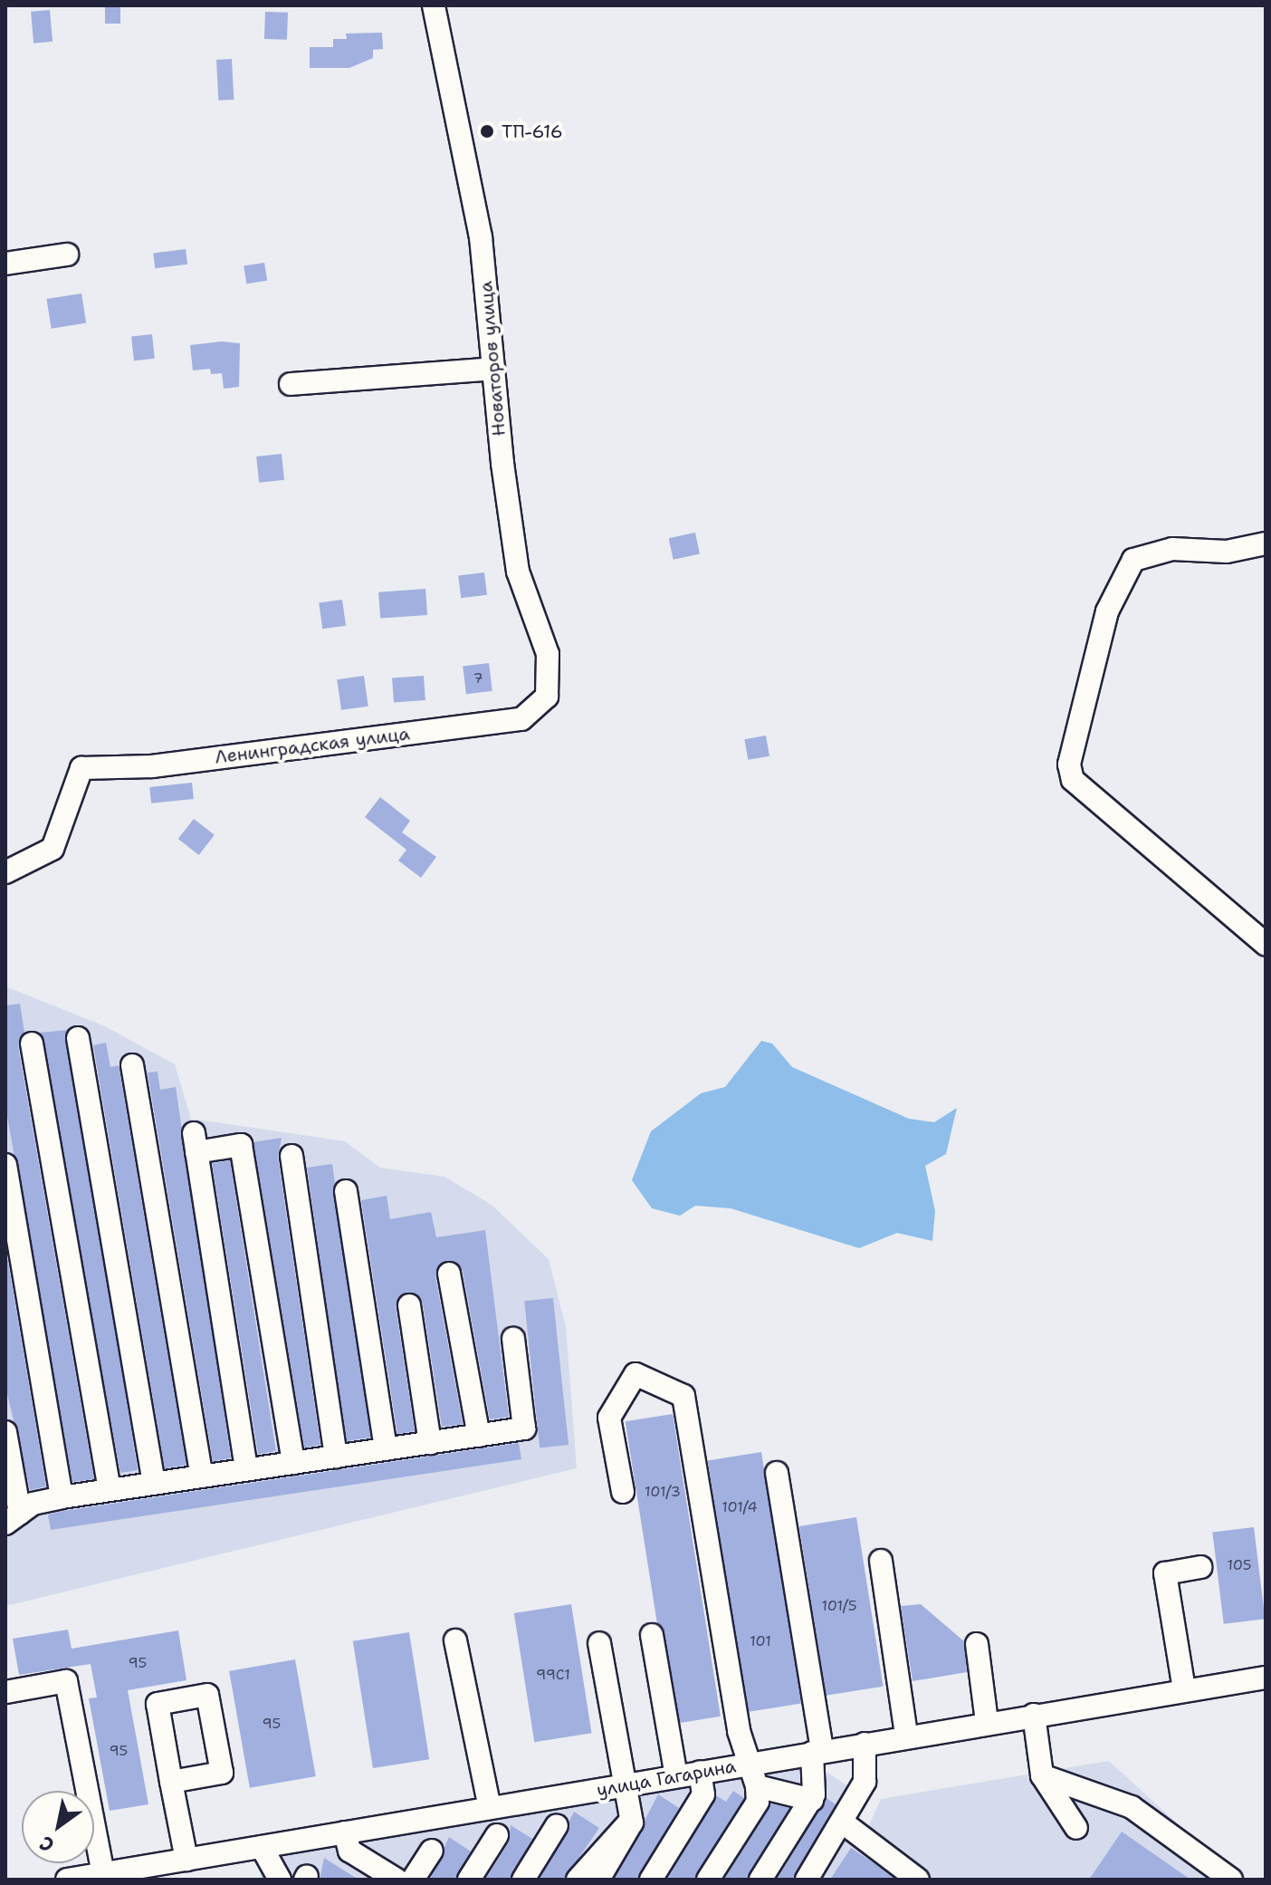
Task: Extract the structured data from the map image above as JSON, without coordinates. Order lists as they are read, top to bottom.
{
  "streets": {
    "street": ["Новаторов улица", "Ленинградская улица", "улица Гагарина"]
  },
  "crossings": [
    ["Новаторов улица", "Ленинградская улица"]
  ],
  "places": ["ТП-616"],
  "house_numbers": [
    "7",
    "101/3",
    "101/4",
    "105",
    "101/5",
    "101",
    "95",
    "99С1",
    "95",
    "95"
  ],
  "north": "bottom left"
}
